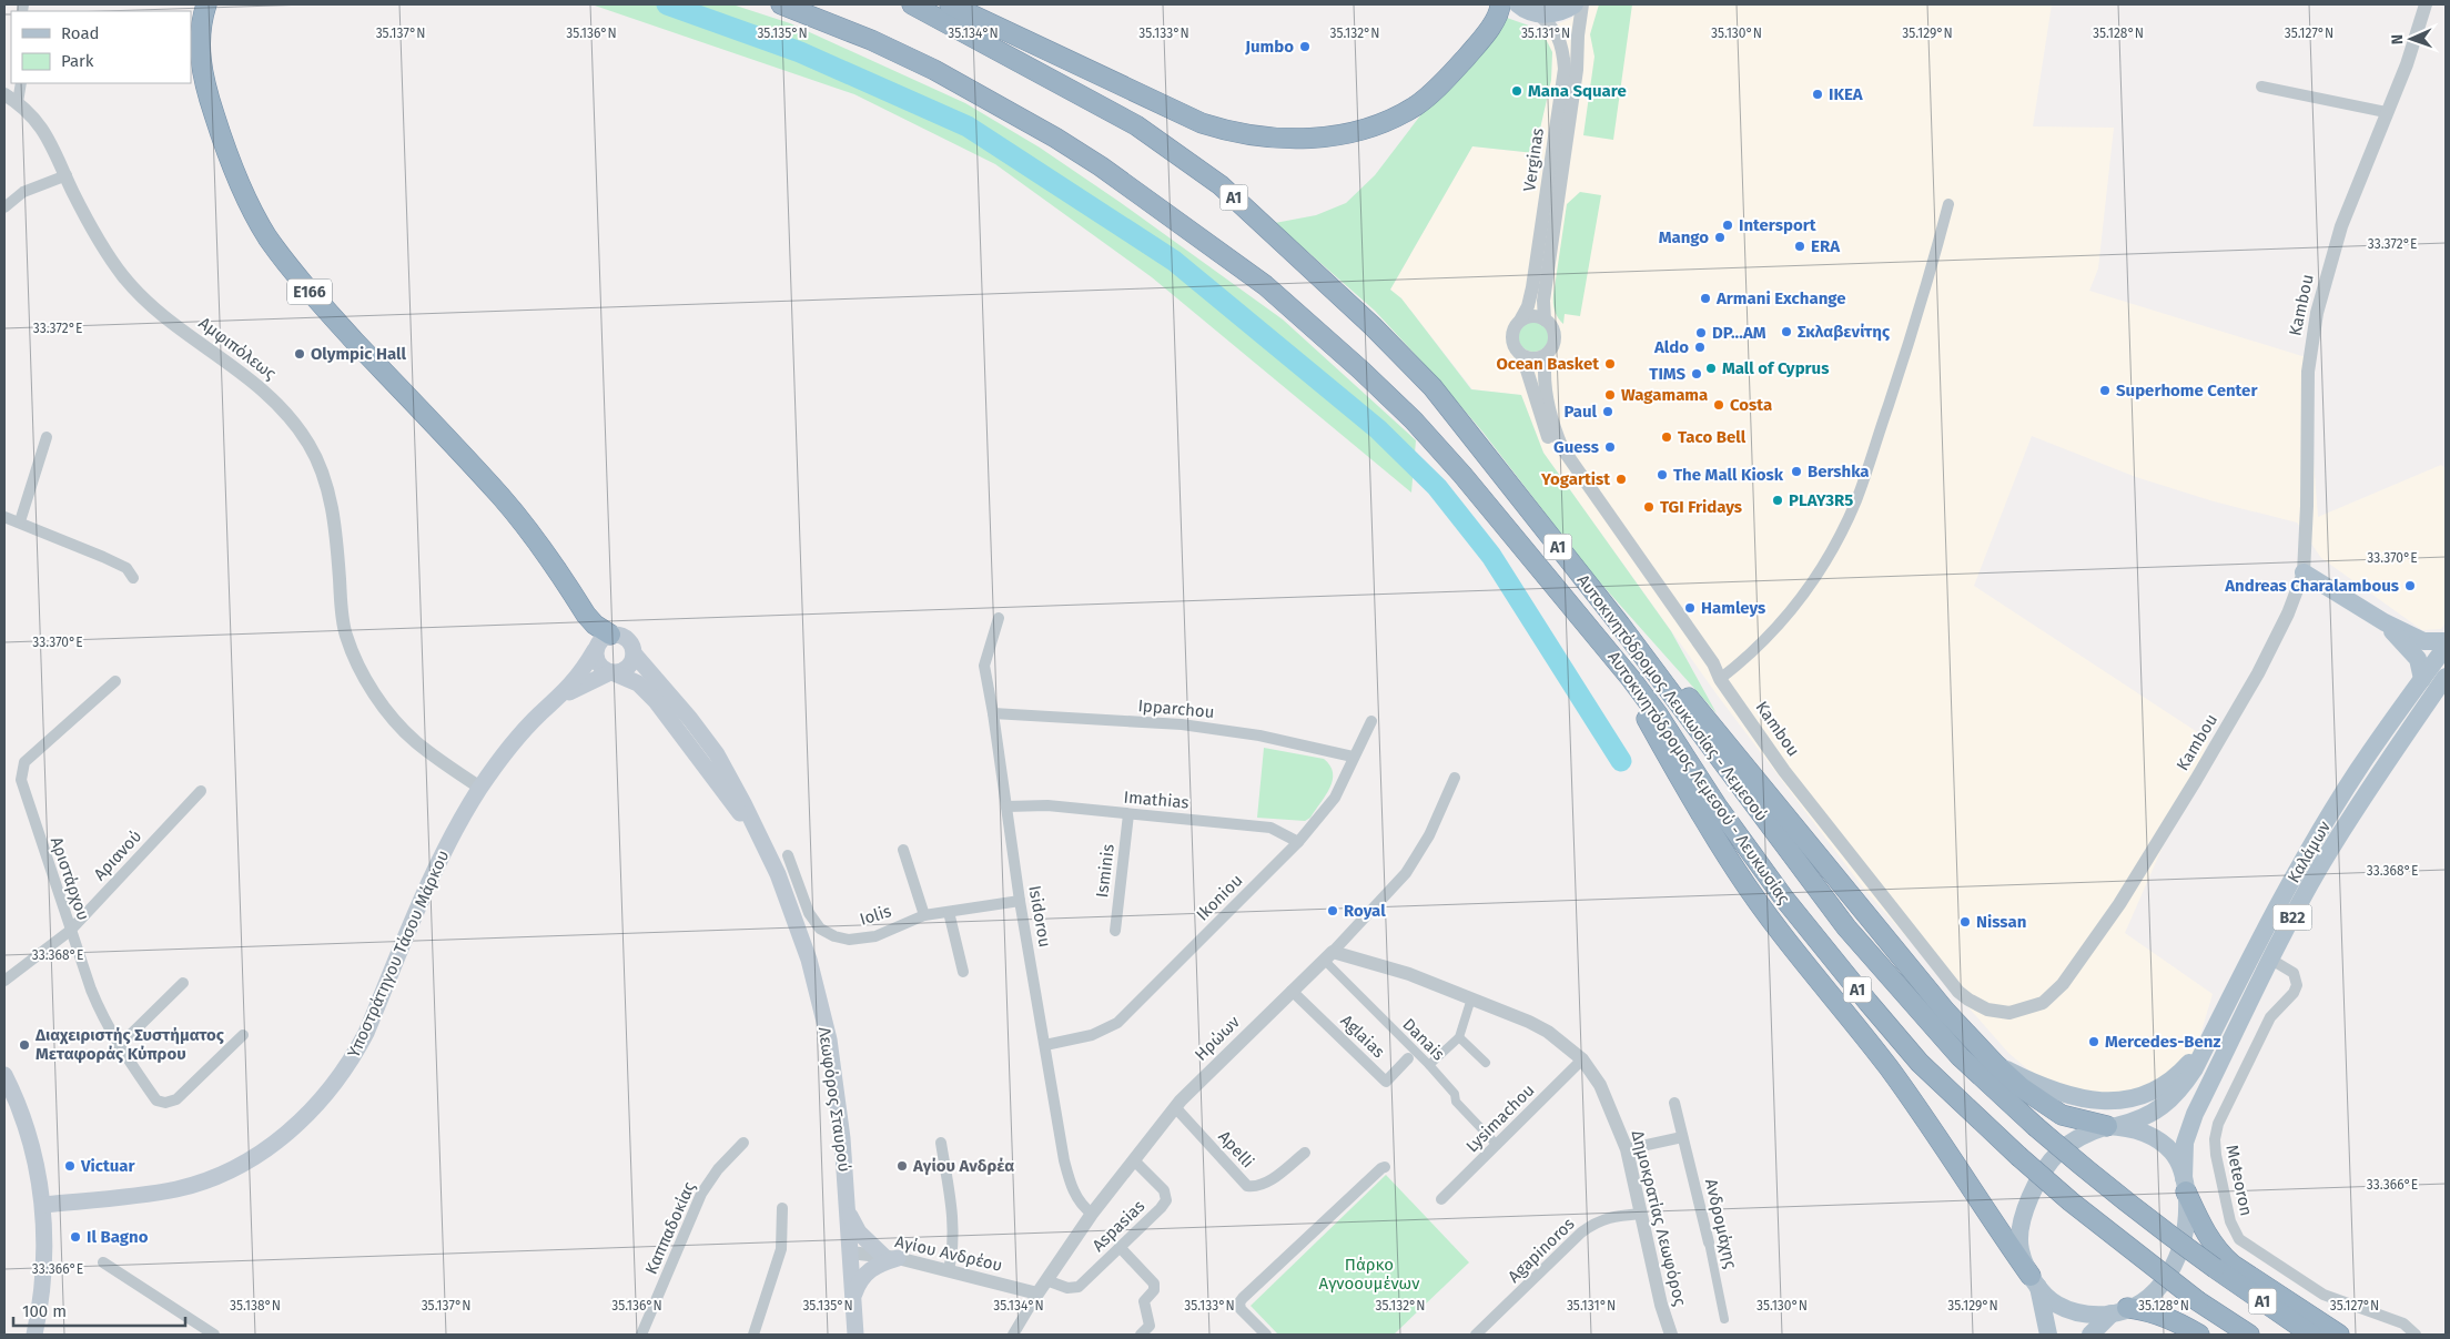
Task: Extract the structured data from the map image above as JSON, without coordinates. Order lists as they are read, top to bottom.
{
  "streets": {
    "highway": [
      "A1",
      "E166",
      "Αυτοκινητόδρομος Λευκωσίας - Λεμεσού",
      "Αυτοκινητόδρομος Λεμεσού - Λευκωσίας"
    ],
    "main road": [
      "Καλάμων",
      "B22",
      "Υποστράτηγου Τάσου Μάρκου",
      "Λεωφόρος Σταυρού"
    ],
    "street": [
      "Verginas",
      "Kambou",
      "Αμφιπόλεως",
      "Ipparchou",
      "Imathias",
      "Αριανού",
      "Isminis",
      "Αριστάρχου",
      "Ikoniou",
      "Iolis",
      "Isidorou",
      "Aglaias",
      "Ηρώων",
      "Danais",
      "Lysimachou",
      "Apelli",
      "Meteoron",
      "Δημοκρατίας Λεωφόρος",
      "Ανδρομάχης",
      "Aspasias",
      "Καππαδοκίας",
      "Agapinoros",
      "Αγίου Ανδρέου"
    ]
  },
  "crossings": [
    ["Verginas", "Kambou"],
    ["E166", "Υποστράτηγου Τάσου Μάρκου"],
    ["E166", "Λεωφόρος Σταυρού"],
    ["Αμφιπόλεως", "Υποστράτηγου Τάσου Μάρκου"],
    ["Ipparchou", "Ikoniou"],
    ["Ipparchou", "Isidorou"],
    ["Imathias", "Isminis"],
    ["Imathias", "Ikoniou"],
    ["Imathias", "Isidorou"],
    ["Καλάμων", "B22"],
    ["Καλάμων", "Meteoron"],
    ["Αριανού", "Αριστάρχου"],
    ["Ikoniou", "Isidorou"],
    ["Iolis", "Isidorou"],
    ["Isidorou", "Ηρώων"],
    ["Υποστράτηγου Τάσου Μάρκου", "Λεωφόρος Σταυρού"],
    ["Aglaias", "Ηρώων"],
    ["Ηρώων", "Danais"],
    ["Ηρώων", "Apelli"],
    ["Ηρώων", "Δημοκρατίας Λεωφόρος"],
    ["Ηρώων", "Aspasias"],
    ["Ηρώων", "Αγίου Ανδρέου"],
    ["Danais", "Lysimachou"],
    ["Danais", "Δημοκρατίας Λεωφόρος"],
    ["Λεωφόρος Σταυρού", "Αγίου Ανδρέου"],
    ["Lysimachou", "Δημοκρατίας Λεωφόρος"],
    ["Δημοκρατίας Λεωφόρος", "Agapinoros"]
  ],
  "parks": ["Πάρκο Αγνοουμένων"],
  "places": [
    "Jumbo",
    "Mana Square",
    "IKEA",
    "Intersport",
    "Mango",
    "ERA",
    "Armani Exchange",
    "Σκλαβενίτης",
    "DP...AM",
    "Aldo",
    "Olympic Hall",
    "Ocean Basket",
    "Mall of Cyprus",
    "TIMS",
    "Superhome Center",
    "Wagamama",
    "Costa",
    "Paul",
    "Taco Bell",
    "Guess",
    "Bershka",
    "The Mall Kiosk",
    "Yogartist",
    "PLAY3R5",
    "TGI Fridays",
    "Andreas Charalambous",
    "Hamleys",
    "Royal",
    "Nissan",
    "Mercedes-Benz",
    "Διαχειριστής Συστήματος Μεταφοράς Κύπρου",
    "Victuar",
    "Αγίου Ανδρέα",
    "Il Bagno"
  ],
  "legend": ["Road", "Park"],
  "scale_bar": "100 m",
  "north": "left",
  "coordinates": [
    "35.137°N",
    "35.136°N",
    "35.135°N",
    "35.134°N",
    "35.133°N",
    "35.132°N",
    "35.131°N",
    "35.130°N",
    "35.129°N",
    "35.128°N",
    "35.127°N",
    "33.372°E",
    "33.370°E",
    "33.368°E",
    "33.366°E",
    "35.138°N"
  ]
}
